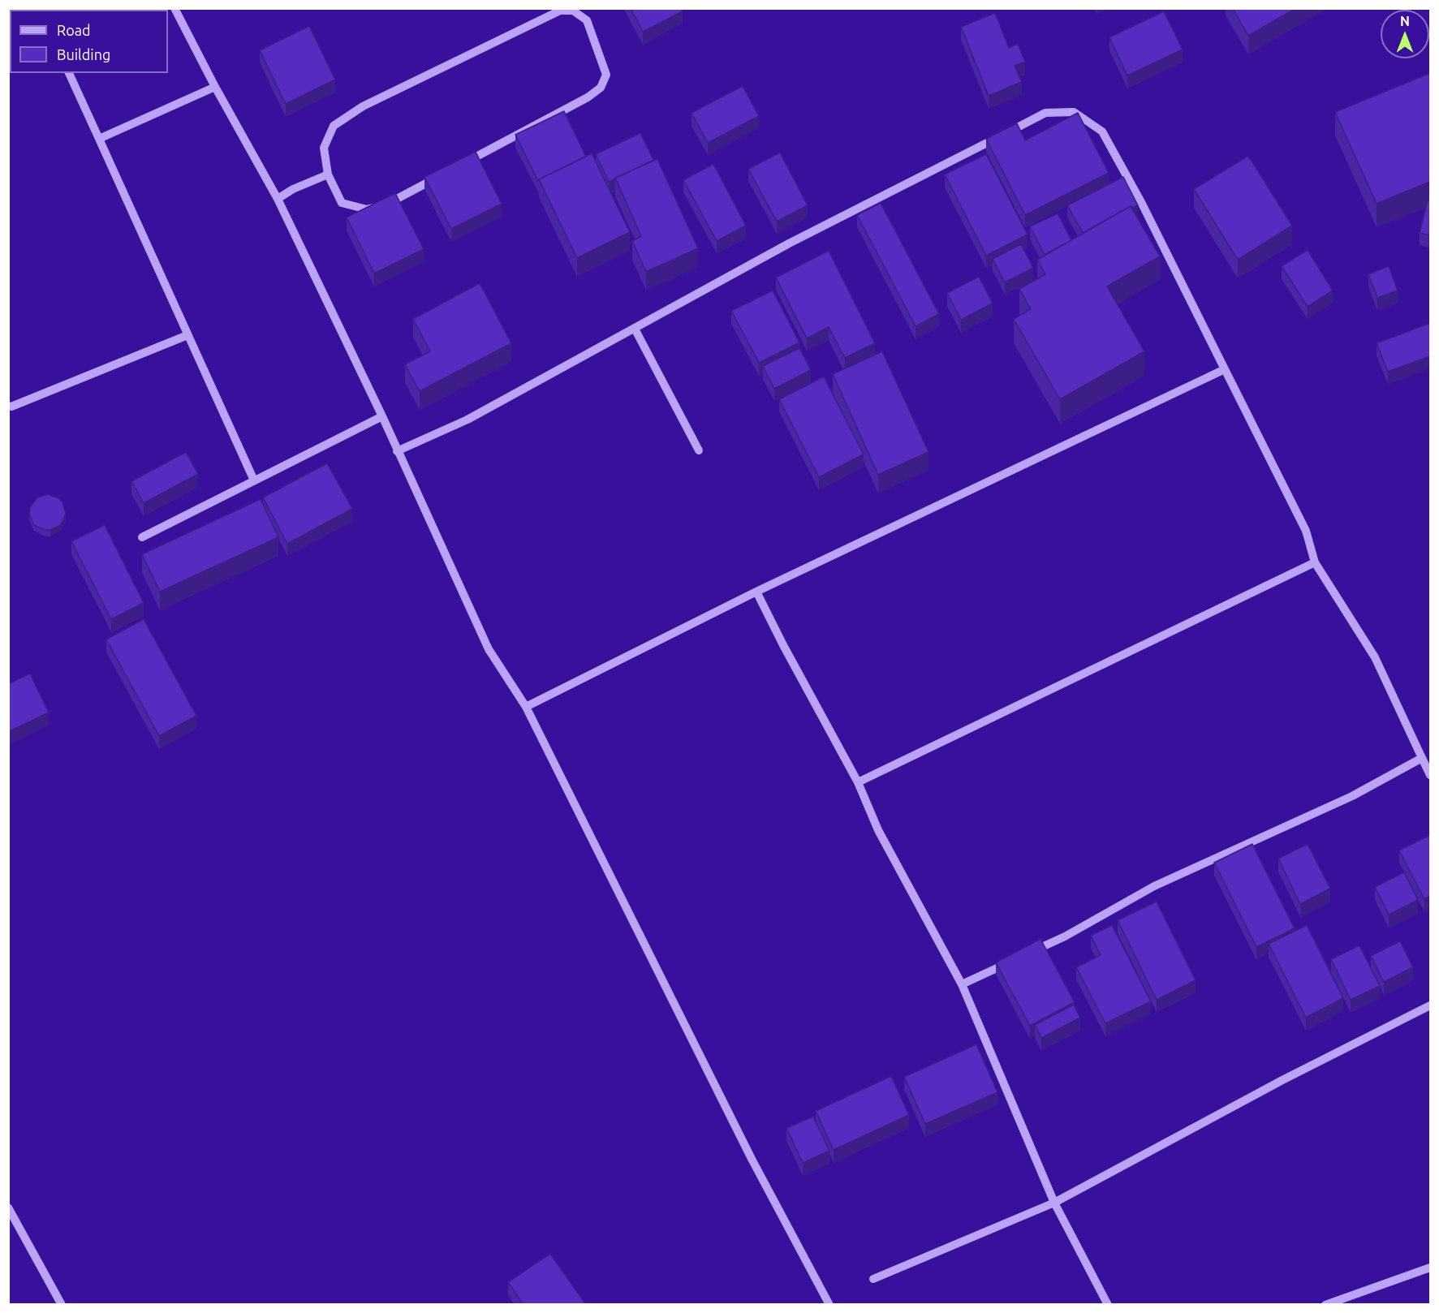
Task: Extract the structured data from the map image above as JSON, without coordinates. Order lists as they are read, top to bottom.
{
  "legend": ["Road", "Building"],
  "north": "top"
}
